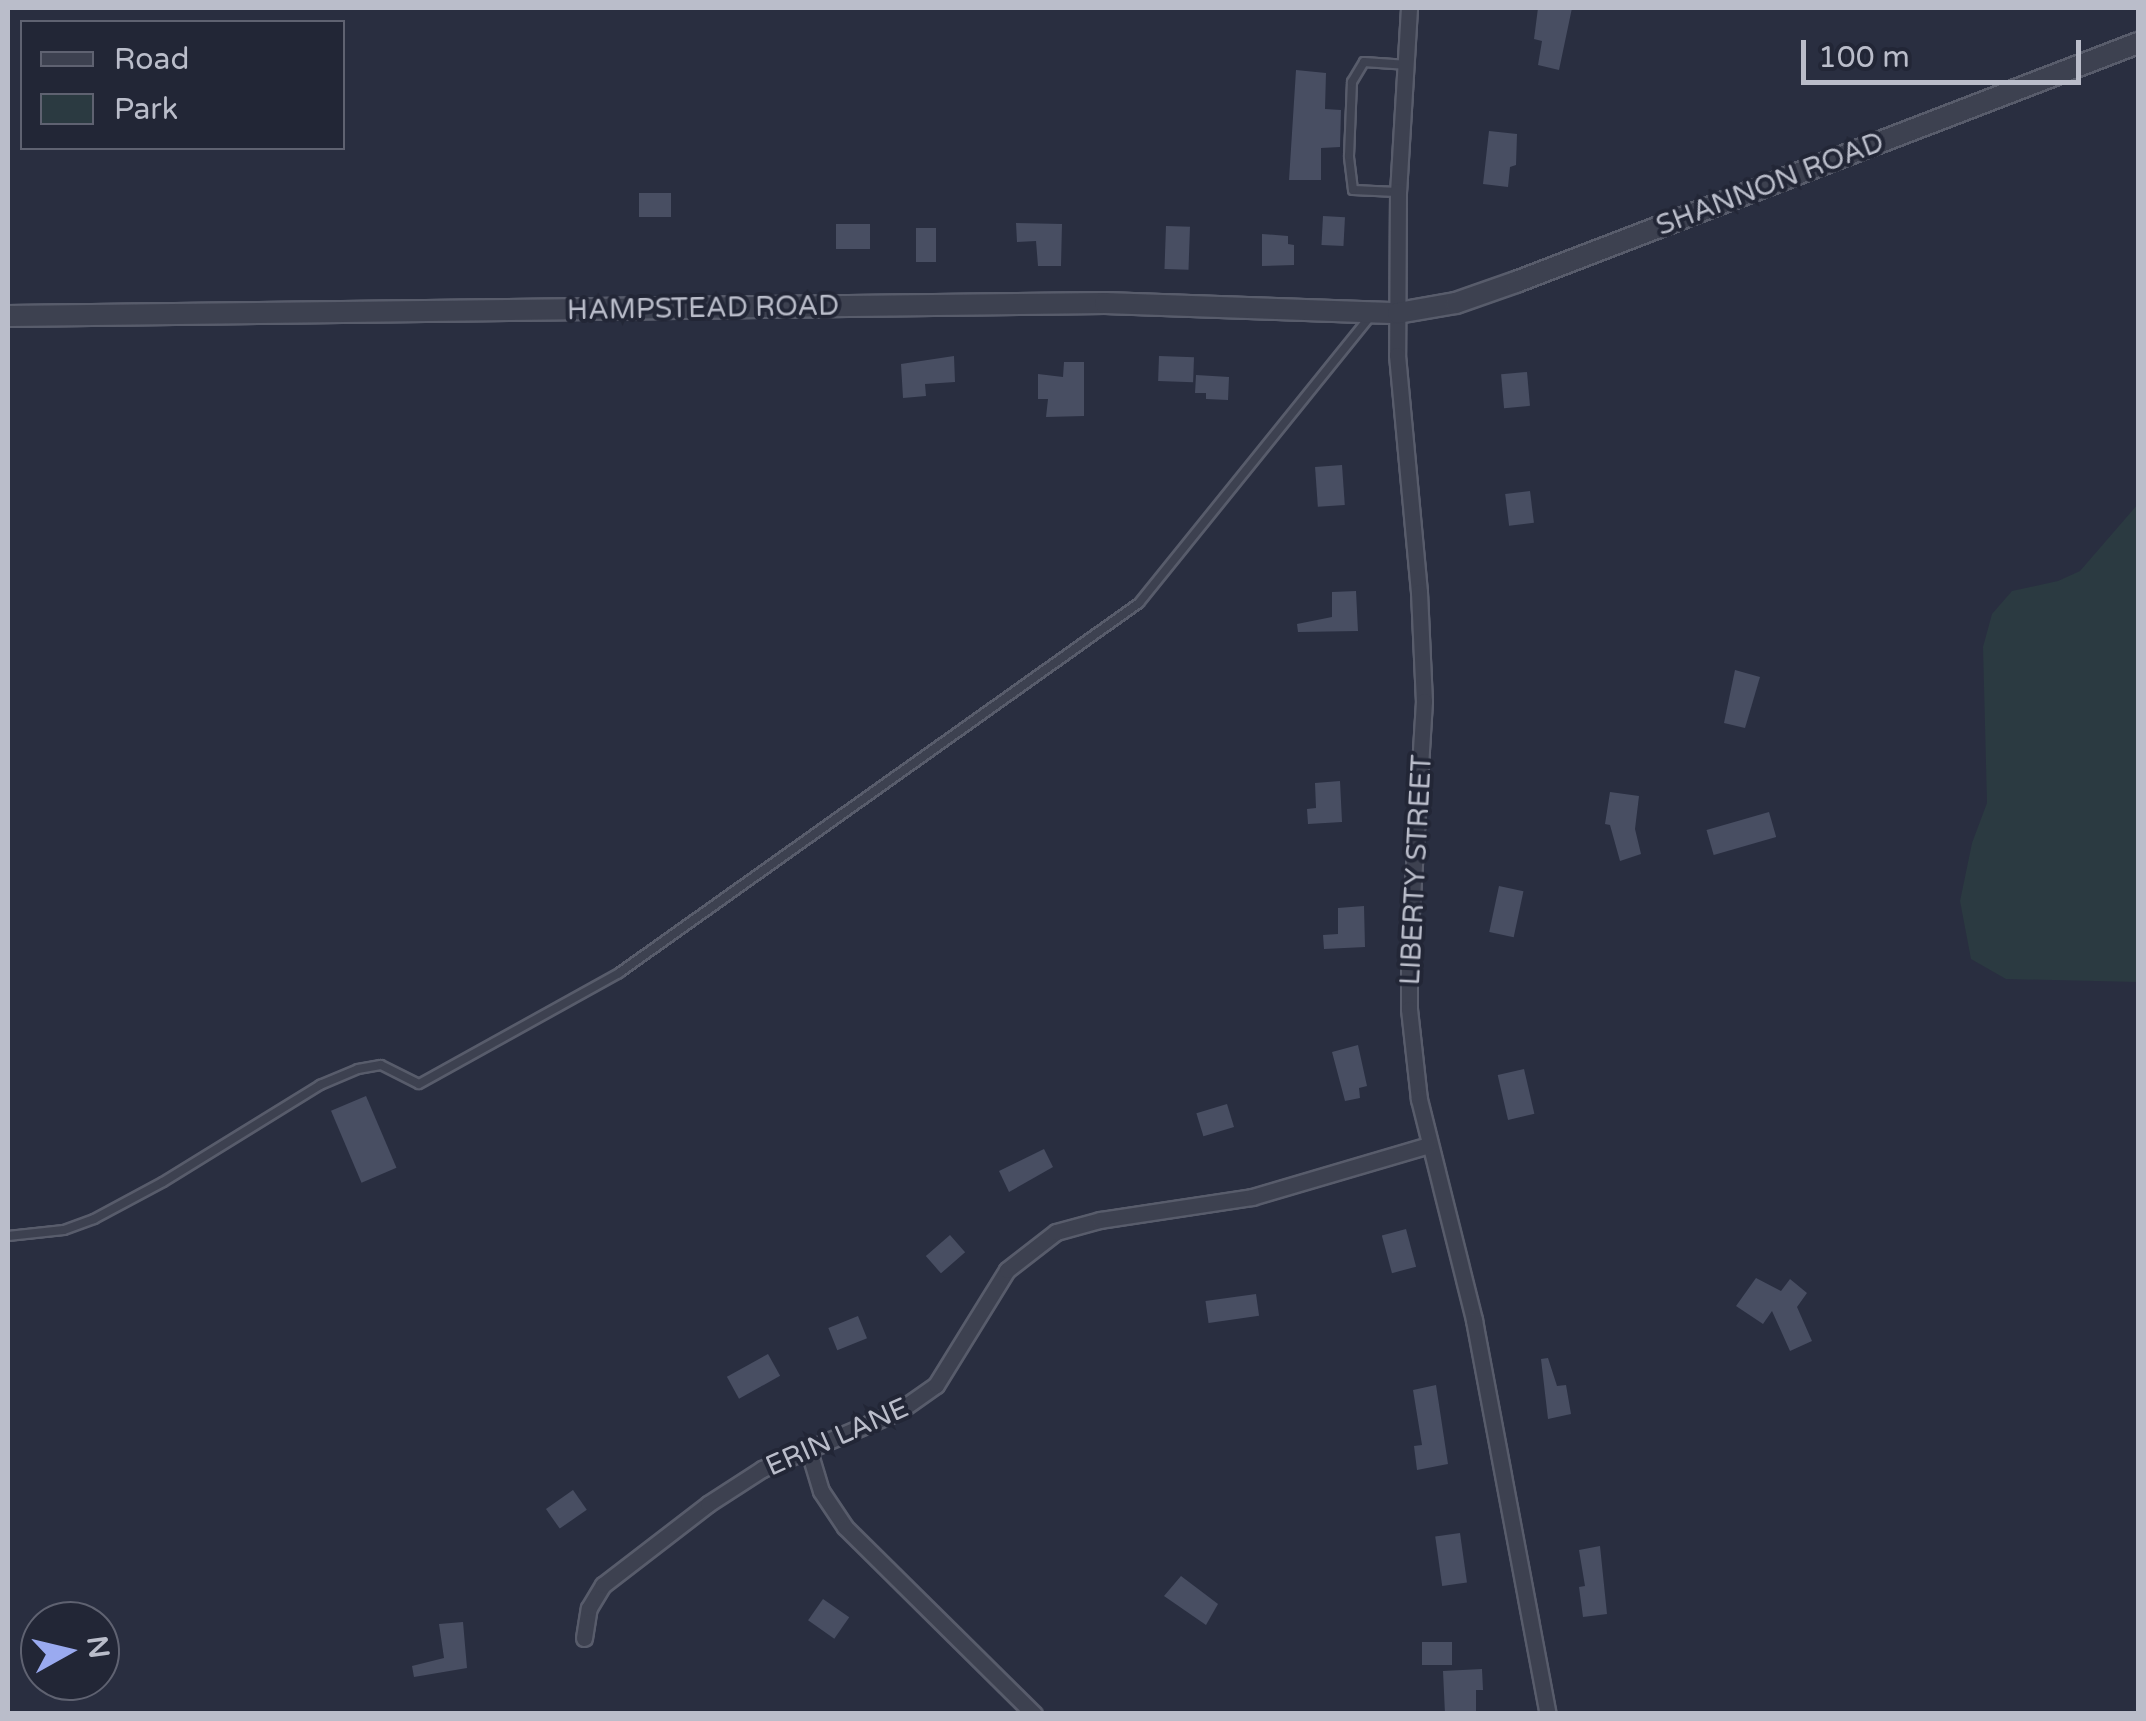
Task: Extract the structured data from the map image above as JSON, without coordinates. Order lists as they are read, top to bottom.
{
  "streets": {
    "street": [
      "SHANNON ROAD",
      "HAMPSTEAD ROAD",
      "LIBERTY STREET",
      "ERIN LANE"
    ]
  },
  "crossings": [
    ["SHANNON ROAD", "HAMPSTEAD ROAD"],
    ["SHANNON ROAD", "LIBERTY STREET"],
    ["HAMPSTEAD ROAD", "LIBERTY STREET"],
    ["LIBERTY STREET", "ERIN LANE"]
  ],
  "legend": ["Road", "Park"],
  "scale_bar": "100 m",
  "north": "right"
}
